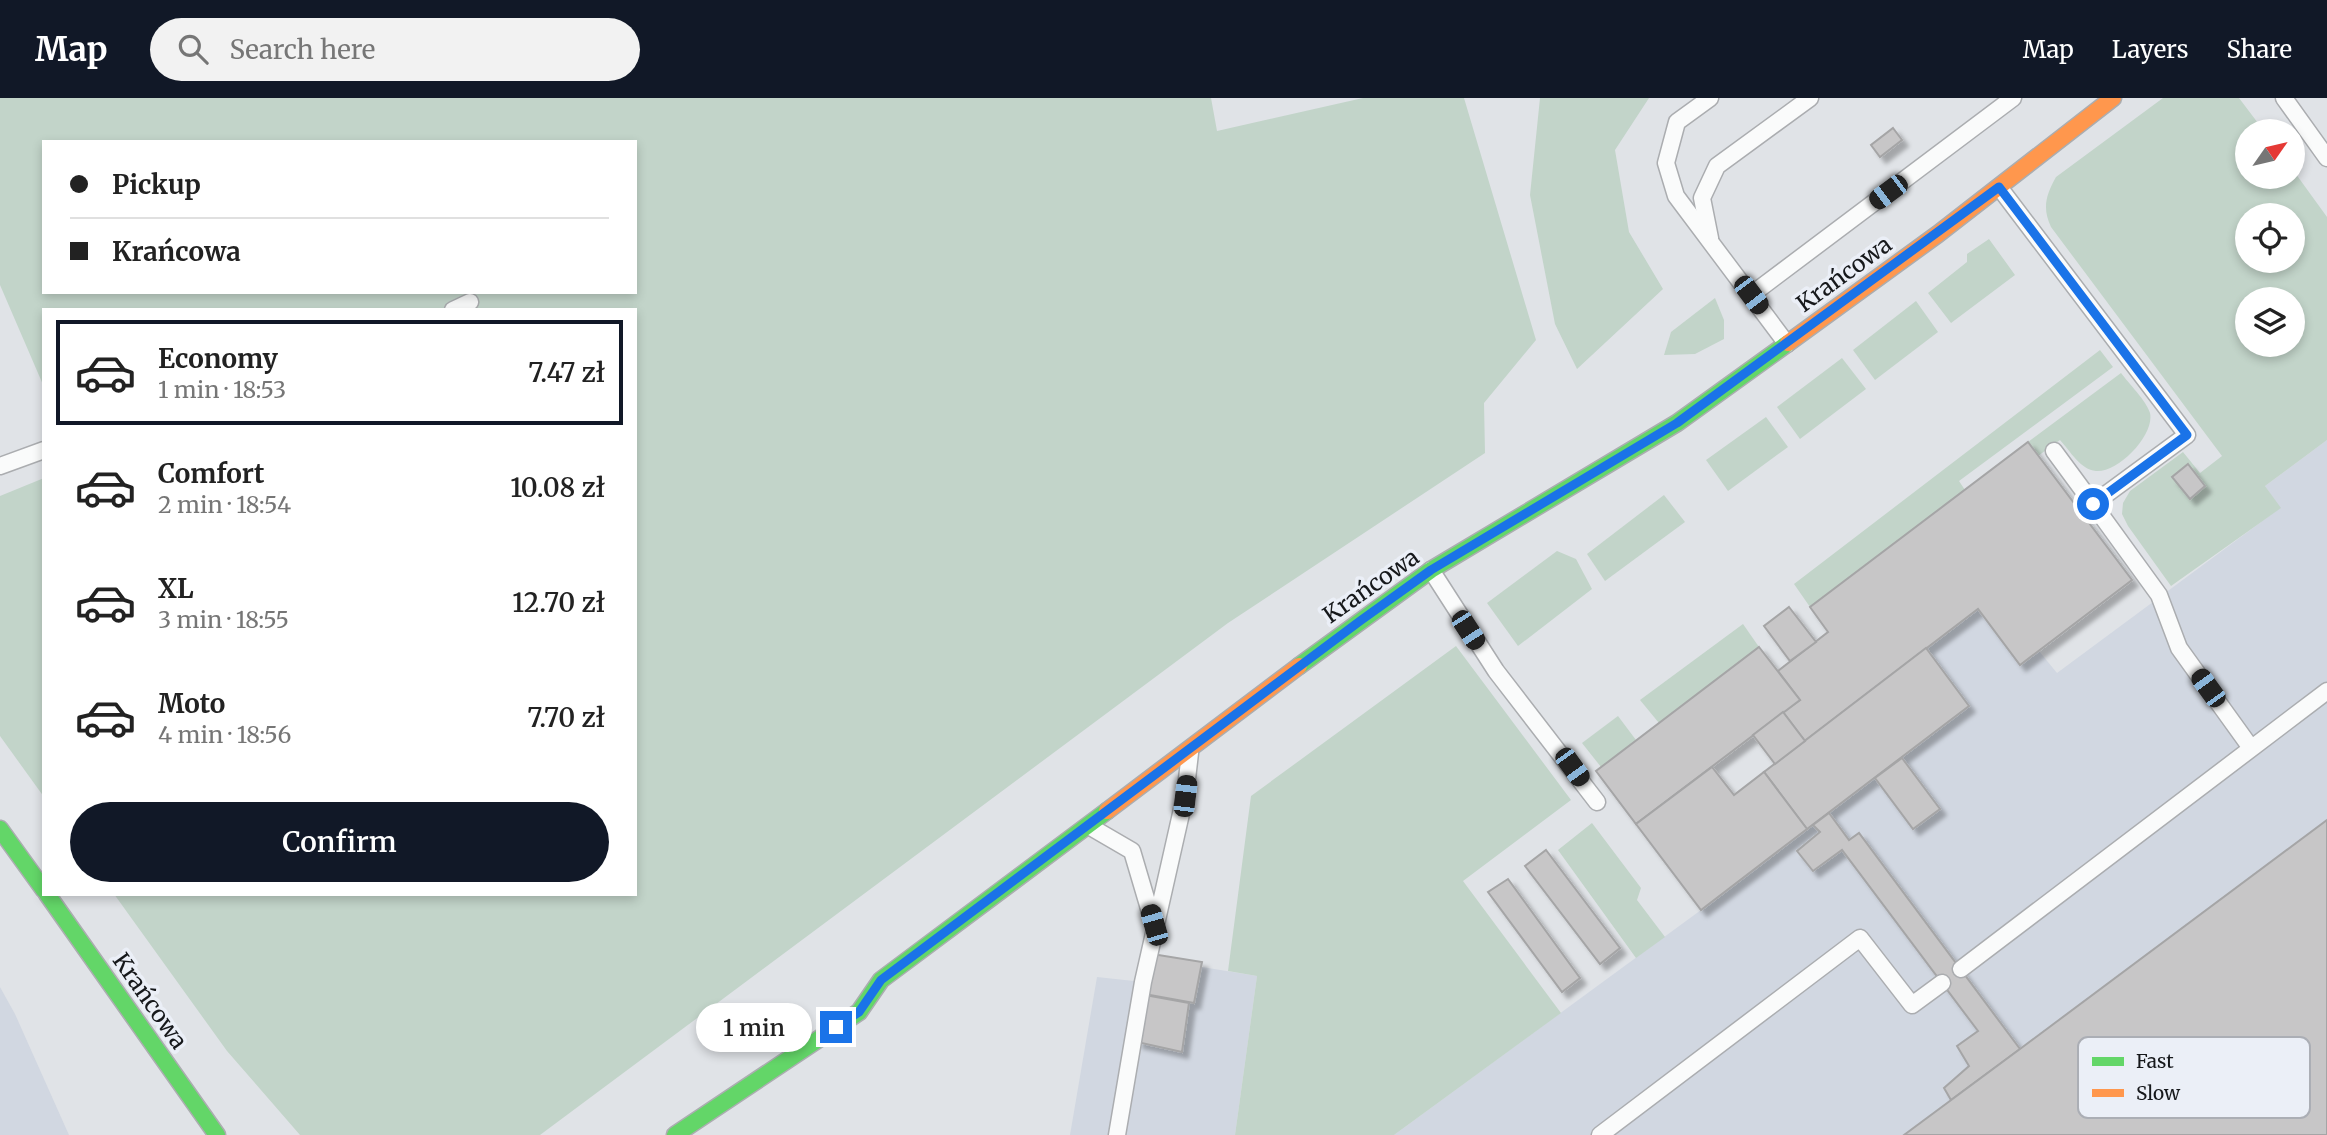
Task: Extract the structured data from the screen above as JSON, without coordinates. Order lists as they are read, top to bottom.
{
  "streets": {
    "street": ["Krańcowa"]
  },
  "legend": ["Fast", "Slow"],
  "north": "top right",
  "page": {
    "header": "Map",
    "search": "Search here",
    "nav": ["Map", "Layers", "Share"],
    "banner": ["Pickup", "Krańcowa"],
    "list": [
      {
        "name": "Economy",
        "note": "1 min · 18:53",
        "value": "7.47 zł"
      },
      {
        "name": "Comfort",
        "note": "2 min · 18:54",
        "value": "10.08 zł"
      },
      {
        "name": "XL",
        "note": "3 min · 18:55",
        "value": "12.70 zł"
      },
      {
        "name": "Moto",
        "note": "4 min · 18:56",
        "value": "7.70 zł"
      }
    ],
    "buttons": "Confirm",
    "bubble": "1 min"
  }
}
